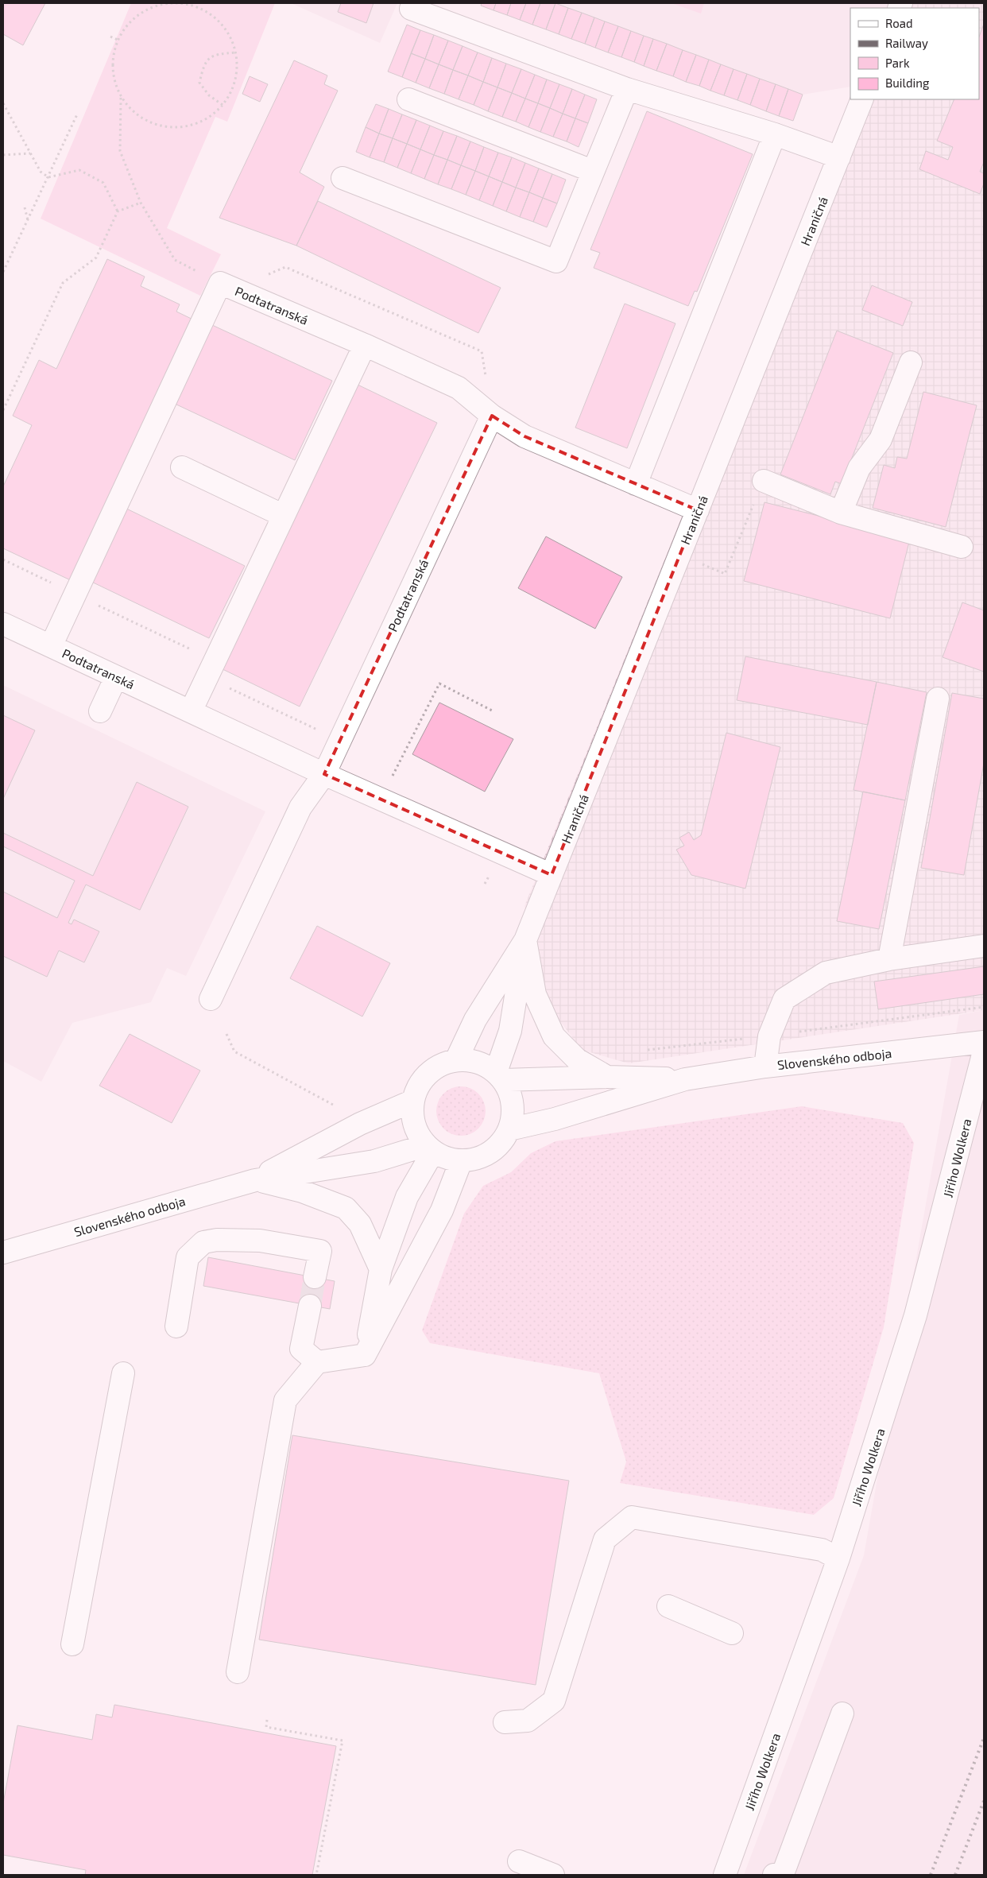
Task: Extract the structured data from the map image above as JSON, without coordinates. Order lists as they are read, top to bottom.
{
  "streets": {
    "street": [
      "Hraničná",
      "Podtatranská",
      "Slovenského odboja",
      "Jiřího Wolkera"
    ]
  },
  "crossings": [
    ["Hraničná", "Podtatranská"],
    ["Hraničná", "Slovenského odboja"]
  ],
  "legend": [
    "Road",
    "Railway",
    "Park",
    "Building"
  ]
}
